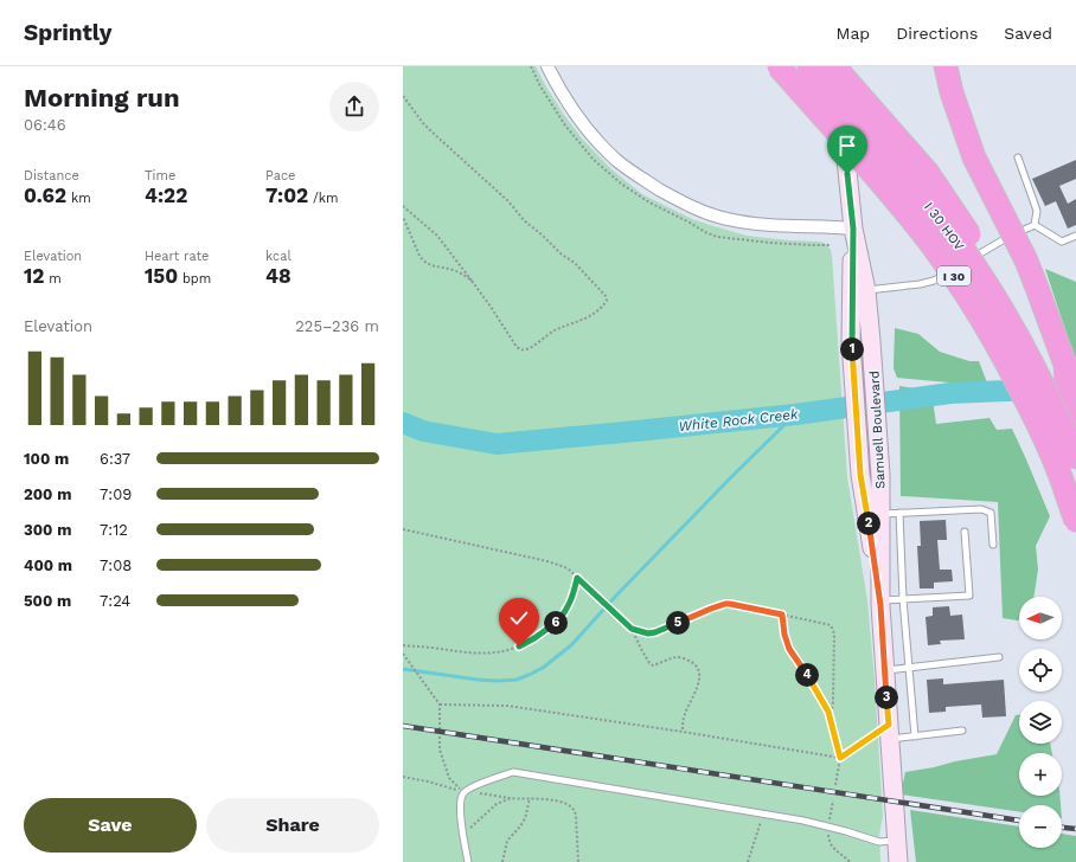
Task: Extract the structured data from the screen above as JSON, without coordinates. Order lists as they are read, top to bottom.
{
  "streets": {
    "highway": ["I 30 HOV", "I 30"],
    "main road": ["Samuell Boulevard"]
  },
  "crossings": [
    ["I 30", "Samuell Boulevard"]
  ],
  "water": ["White Rock Creek"],
  "north": "left",
  "page": {
    "header": "Sprintly",
    "nav": ["Map", "Directions", "Saved"],
    "heading": ["Morning run", "06:46"],
    "stats": [
      ["Distance", "0.62 km"],
      ["Time", "4:22"],
      ["Pace", "7:02 /km"],
      ["Elevation", "12 m"],
      ["Heart rate", "150 bpm"],
      ["kcal", "48"]
    ],
    "chart": ["Elevation", "225–236 m"],
    "pins": [
      "1",
      "2",
      "5",
      "6",
      "4",
      "3"
    ],
    "list": [
      {
        "name": "100 m",
        "note": "6:37"
      },
      {
        "name": "200 m",
        "note": "7:09"
      },
      {
        "name": "300 m",
        "note": "7:12"
      },
      {
        "name": "400 m",
        "note": "7:08"
      },
      {
        "name": "500 m",
        "note": "7:24"
      }
    ],
    "map_buttons": ["+", "−"],
    "buttons": ["Save", "Share"]
  }
}
